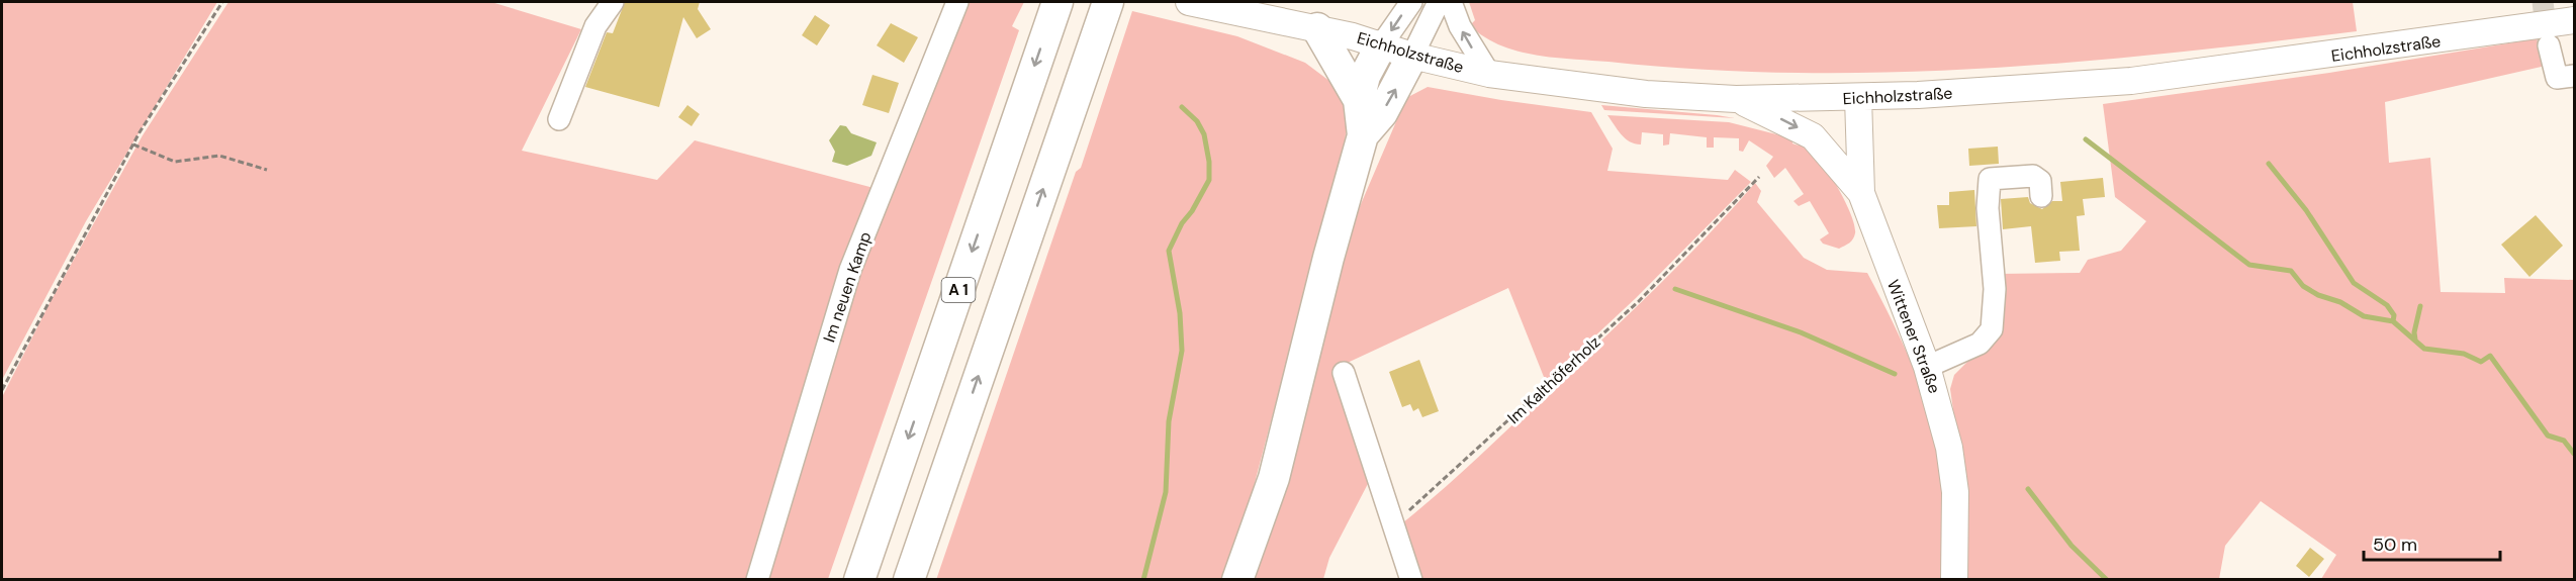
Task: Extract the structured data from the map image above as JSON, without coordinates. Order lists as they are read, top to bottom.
{
  "streets": {
    "highway": ["A 1"],
    "main road": ["Eichholzstraße", "Wittener Straße"],
    "street": ["Im neuen Kamp"],
    "path": ["Im Kalthöferholz"]
  },
  "crossings": [
    ["Eichholzstraße", "Wittener Straße"]
  ],
  "scale_bar": "50 m"
}
